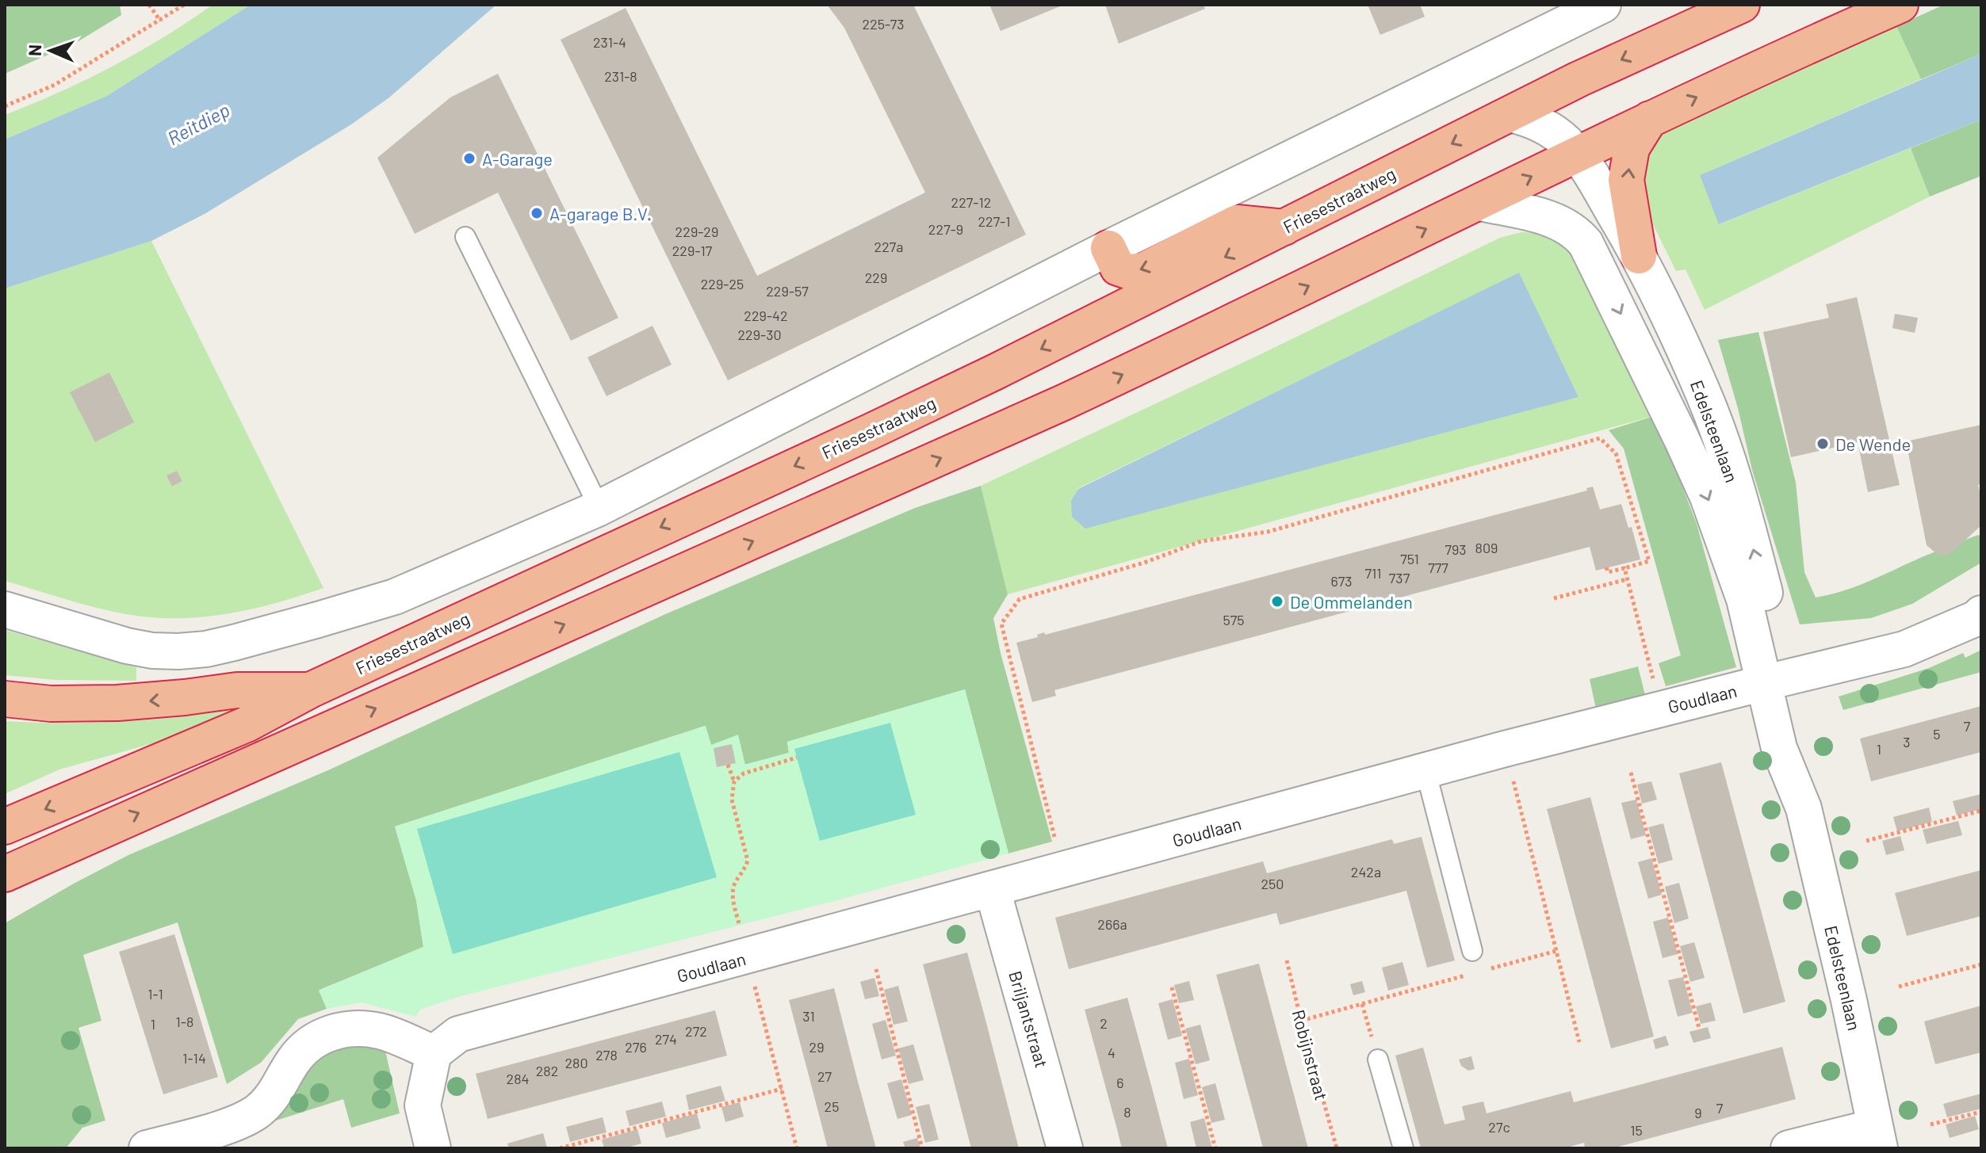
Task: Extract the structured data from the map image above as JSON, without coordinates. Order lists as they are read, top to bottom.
{
  "streets": {
    "highway": ["Friesestraatweg"],
    "street": ["Edelsteenlaan", "Goudlaan", "Briljantstraat"],
    "path": ["Robijnstraat"]
  },
  "crossings": [
    ["Friesestraatweg", "Edelsteenlaan"],
    ["Edelsteenlaan", "Goudlaan"],
    ["Goudlaan", "Briljantstraat"]
  ],
  "water": ["Reitdiep"],
  "places": [
    "A-Garage",
    "A-garage B.V.",
    "De Wende",
    "De Ommelanden"
  ],
  "house_numbers": [
    "225-73",
    "231-4",
    "231-8",
    "227-12",
    "227-1",
    "227-9",
    "229-29",
    "227a",
    "229-17",
    "229",
    "229-25",
    "229-57",
    "229-42",
    "229-30",
    "809",
    "793",
    "751",
    "777",
    "711",
    "737",
    "673",
    "575",
    "7",
    "5",
    "3",
    "1",
    "242a",
    "250",
    "266a",
    "1-1",
    "31",
    "1-8",
    "2",
    "1",
    "272",
    "274",
    "276",
    "29",
    "4",
    "278",
    "1-14",
    "280",
    "282",
    "27",
    "284",
    "6",
    "25",
    "7",
    "8",
    "9",
    "27c",
    "15"
  ],
  "north": "left"
}
